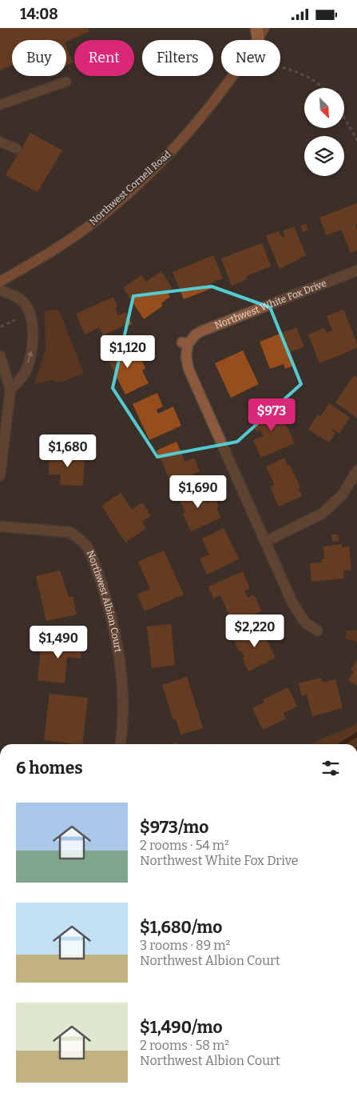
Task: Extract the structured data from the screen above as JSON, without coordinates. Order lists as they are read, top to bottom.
{
  "streets": {
    "main road": ["Northwest Cornell Road"],
    "street": ["Northwest White Fox Drive", "Northwest Albion Court"]
  },
  "north": "bottom right",
  "page": {
    "status": "14:08",
    "chip": [
      "Buy",
      "Rent",
      "Filters",
      "New"
    ],
    "price": [
      "$1,120",
      "$973",
      "$1,680",
      "$1,690",
      "$2,220",
      "$1,490"
    ],
    "heading": "6 homes",
    "list": [
      {
        "name": "$973/mo",
        "note": "2 rooms · 54 m² · Northwest White Fox Drive"
      },
      {
        "name": "$1,680/mo",
        "note": "3 rooms · 89 m² · Northwest Albion Court"
      },
      {
        "name": "$1,490/mo",
        "note": "2 rooms · 58 m² · Northwest Albion Court"
      }
    ]
  }
}
